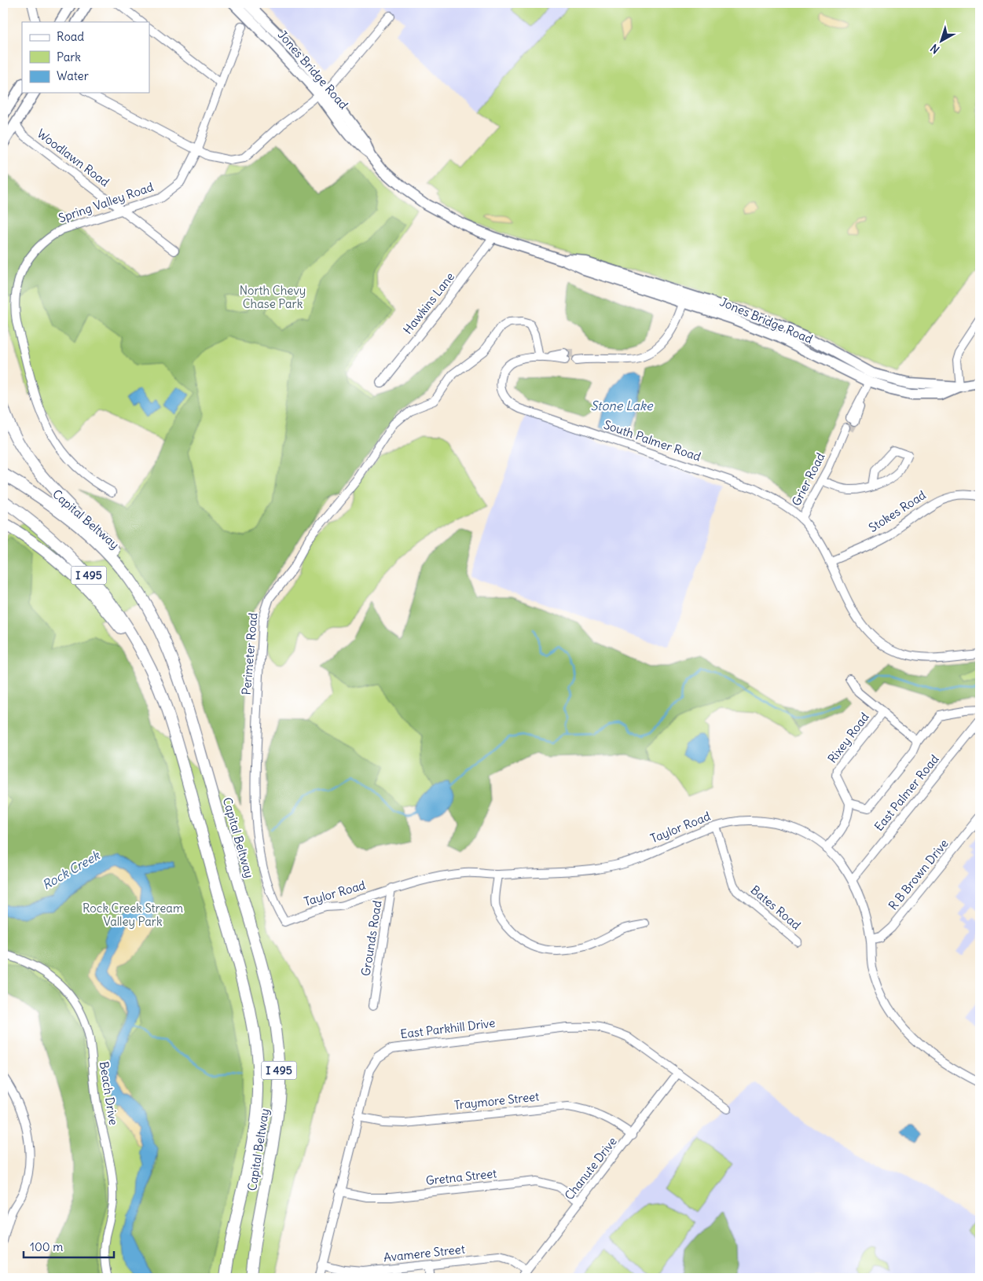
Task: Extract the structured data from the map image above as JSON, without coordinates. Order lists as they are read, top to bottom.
{
  "streets": {
    "highway": ["Capital Beltway", "I 495"],
    "main road": ["Jones Bridge Road"],
    "street": [
      "Woodlawn Road",
      "Spring Valley Road",
      "Hawkins Lane",
      "South Palmer Road",
      "Grier Road",
      "Stokes Road",
      "Perimeter Road",
      "Rixey Road",
      "East Palmer Road",
      "Taylor Road",
      "R B Brown Drive",
      "Bates Road",
      "Grounds Road",
      "East Parkhill Drive",
      "Beach Drive",
      "Traymore Street",
      "Chanute Drive",
      "Gretna Street",
      "Avamere Street"
    ]
  },
  "crossings": [
    ["Jones Bridge Road", "Hawkins Lane"],
    ["Woodlawn Road", "Spring Valley Road"],
    ["South Palmer Road", "Grier Road"],
    ["South Palmer Road", "Stokes Road"],
    ["South Palmer Road", "Perimeter Road"],
    ["Perimeter Road", "Taylor Road"],
    ["East Palmer Road", "Taylor Road"],
    ["Taylor Road", "R B Brown Drive"],
    ["Taylor Road", "Bates Road"],
    ["Taylor Road", "Grounds Road"],
    ["East Parkhill Drive", "Traymore Street"],
    ["East Parkhill Drive", "Chanute Drive"],
    ["East Parkhill Drive", "Gretna Street"],
    ["East Parkhill Drive", "Avamere Street"],
    ["Traymore Street", "Chanute Drive"],
    ["Chanute Drive", "Gretna Street"],
    ["Chanute Drive", "Avamere Street"]
  ],
  "water": ["Stone Lake", "Rock Creek"],
  "parks": ["North Chevy Chase Park", "Rock Creek Stream Valley Park"],
  "legend": ["Road", "Park", "Water"],
  "scale_bar": "100 m",
  "north": "bottom left"
}
